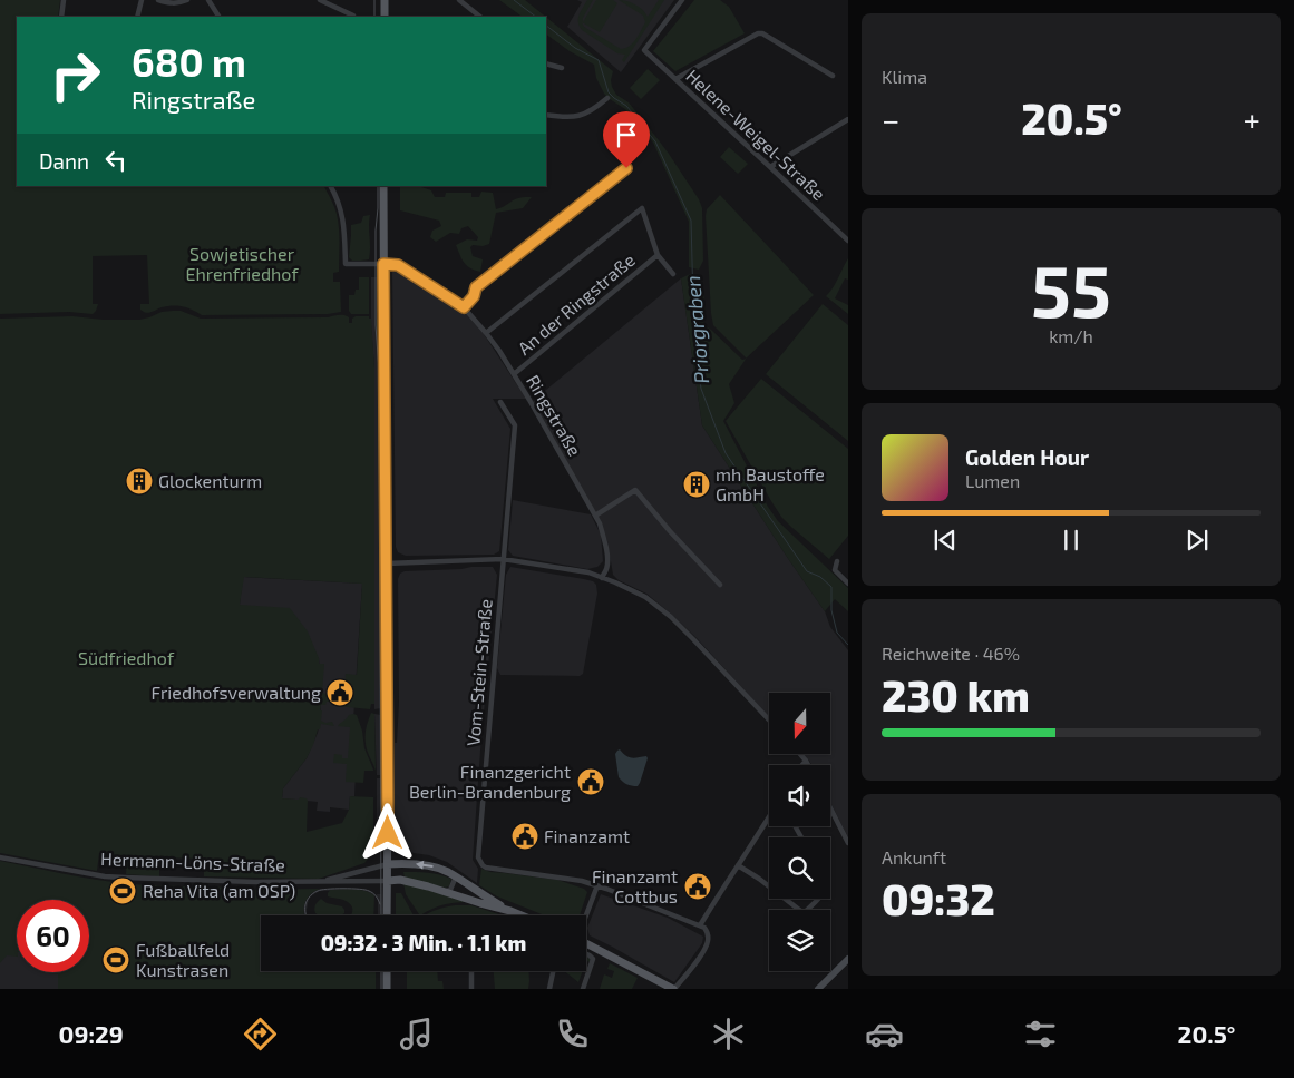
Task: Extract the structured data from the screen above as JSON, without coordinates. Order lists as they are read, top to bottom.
{
  "streets": {
    "main road": ["Hermann-Löns-Straße"],
    "street": [
      "Helene-Weigel-Straße",
      "An der Ringstraße",
      "Ringstraße",
      "Vom-Stein-Straße"
    ]
  },
  "crossings": [
    ["An der Ringstraße", "Ringstraße"]
  ],
  "water": ["Priorgraben"],
  "parks": ["Sowjetischer Ehrenfriedhof", "Südfriedhof"],
  "places": {
    "building": ["Glockenturm", "mh Baustoffe GmbH"],
    "public building": [
      "Friedhofsverwaltung",
      "Finanzgericht Berlin-Brandenburg",
      "Finanzamt",
      "Finanzamt Cottbus"
    ],
    "sports": ["Reha Vita (am OSP)", "Fußballfeld Kunstrasen"]
  },
  "north": "bottom",
  "page": {
    "tile": [
      "Klima",
      ["55", "km/h"],
      ["Reichweite · 46%", "230 km"],
      ["Ankunft", "09:32"]
    ],
    "turn": ["680 m", "Ringstraße"],
    "heat": ["−", "20.5°", "+"],
    "then": "Dann",
    "song": ["Golden Hour", "Lumen"],
    "limit": "60",
    "trip": "09:32 · 3 Min. · 1.1 km",
    "tabs": ["09:29", "20.5°"]
  }
}
